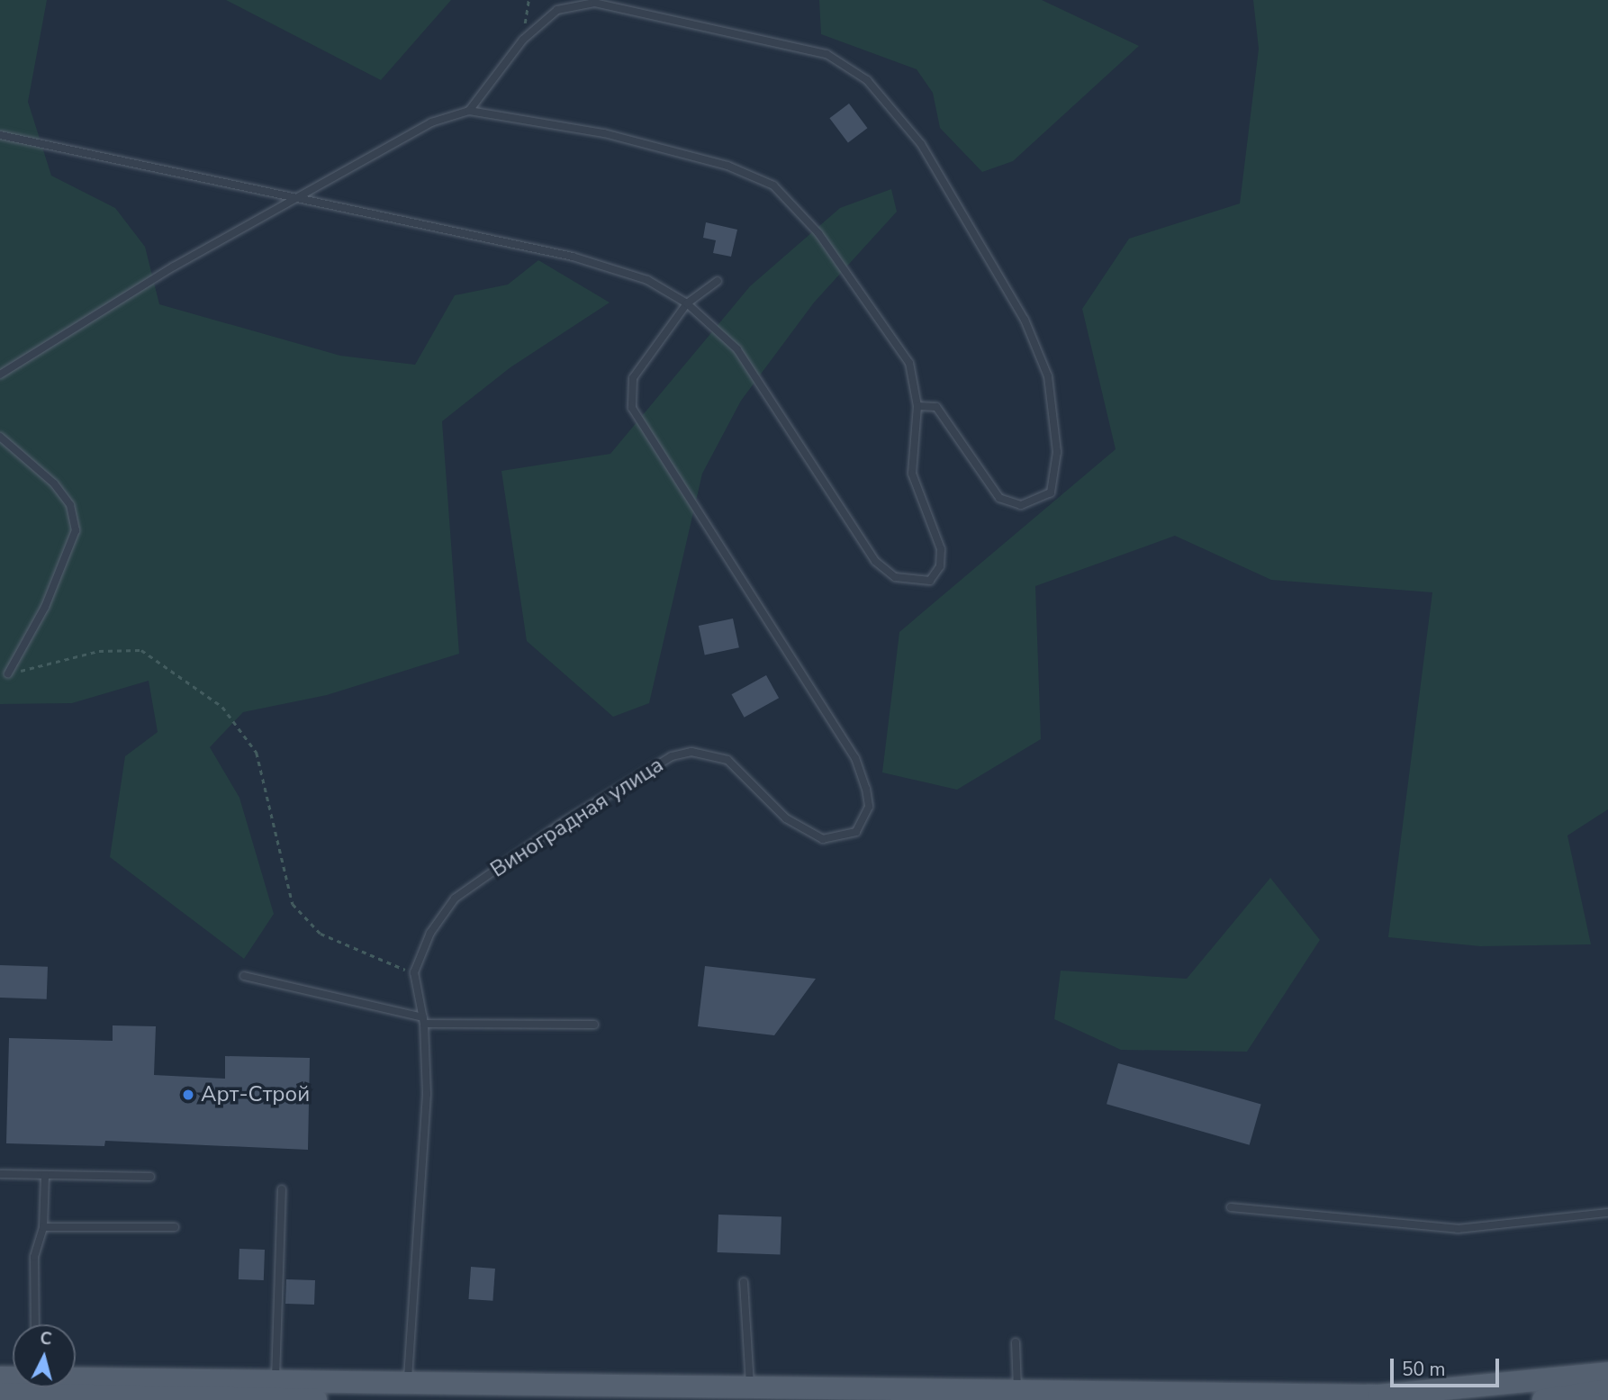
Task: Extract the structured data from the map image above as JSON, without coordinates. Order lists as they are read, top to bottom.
{
  "streets": {
    "lane": ["Виноградная улица"]
  },
  "places": ["Арт-Строй"],
  "scale_bar": "50 m",
  "north": "top"
}
